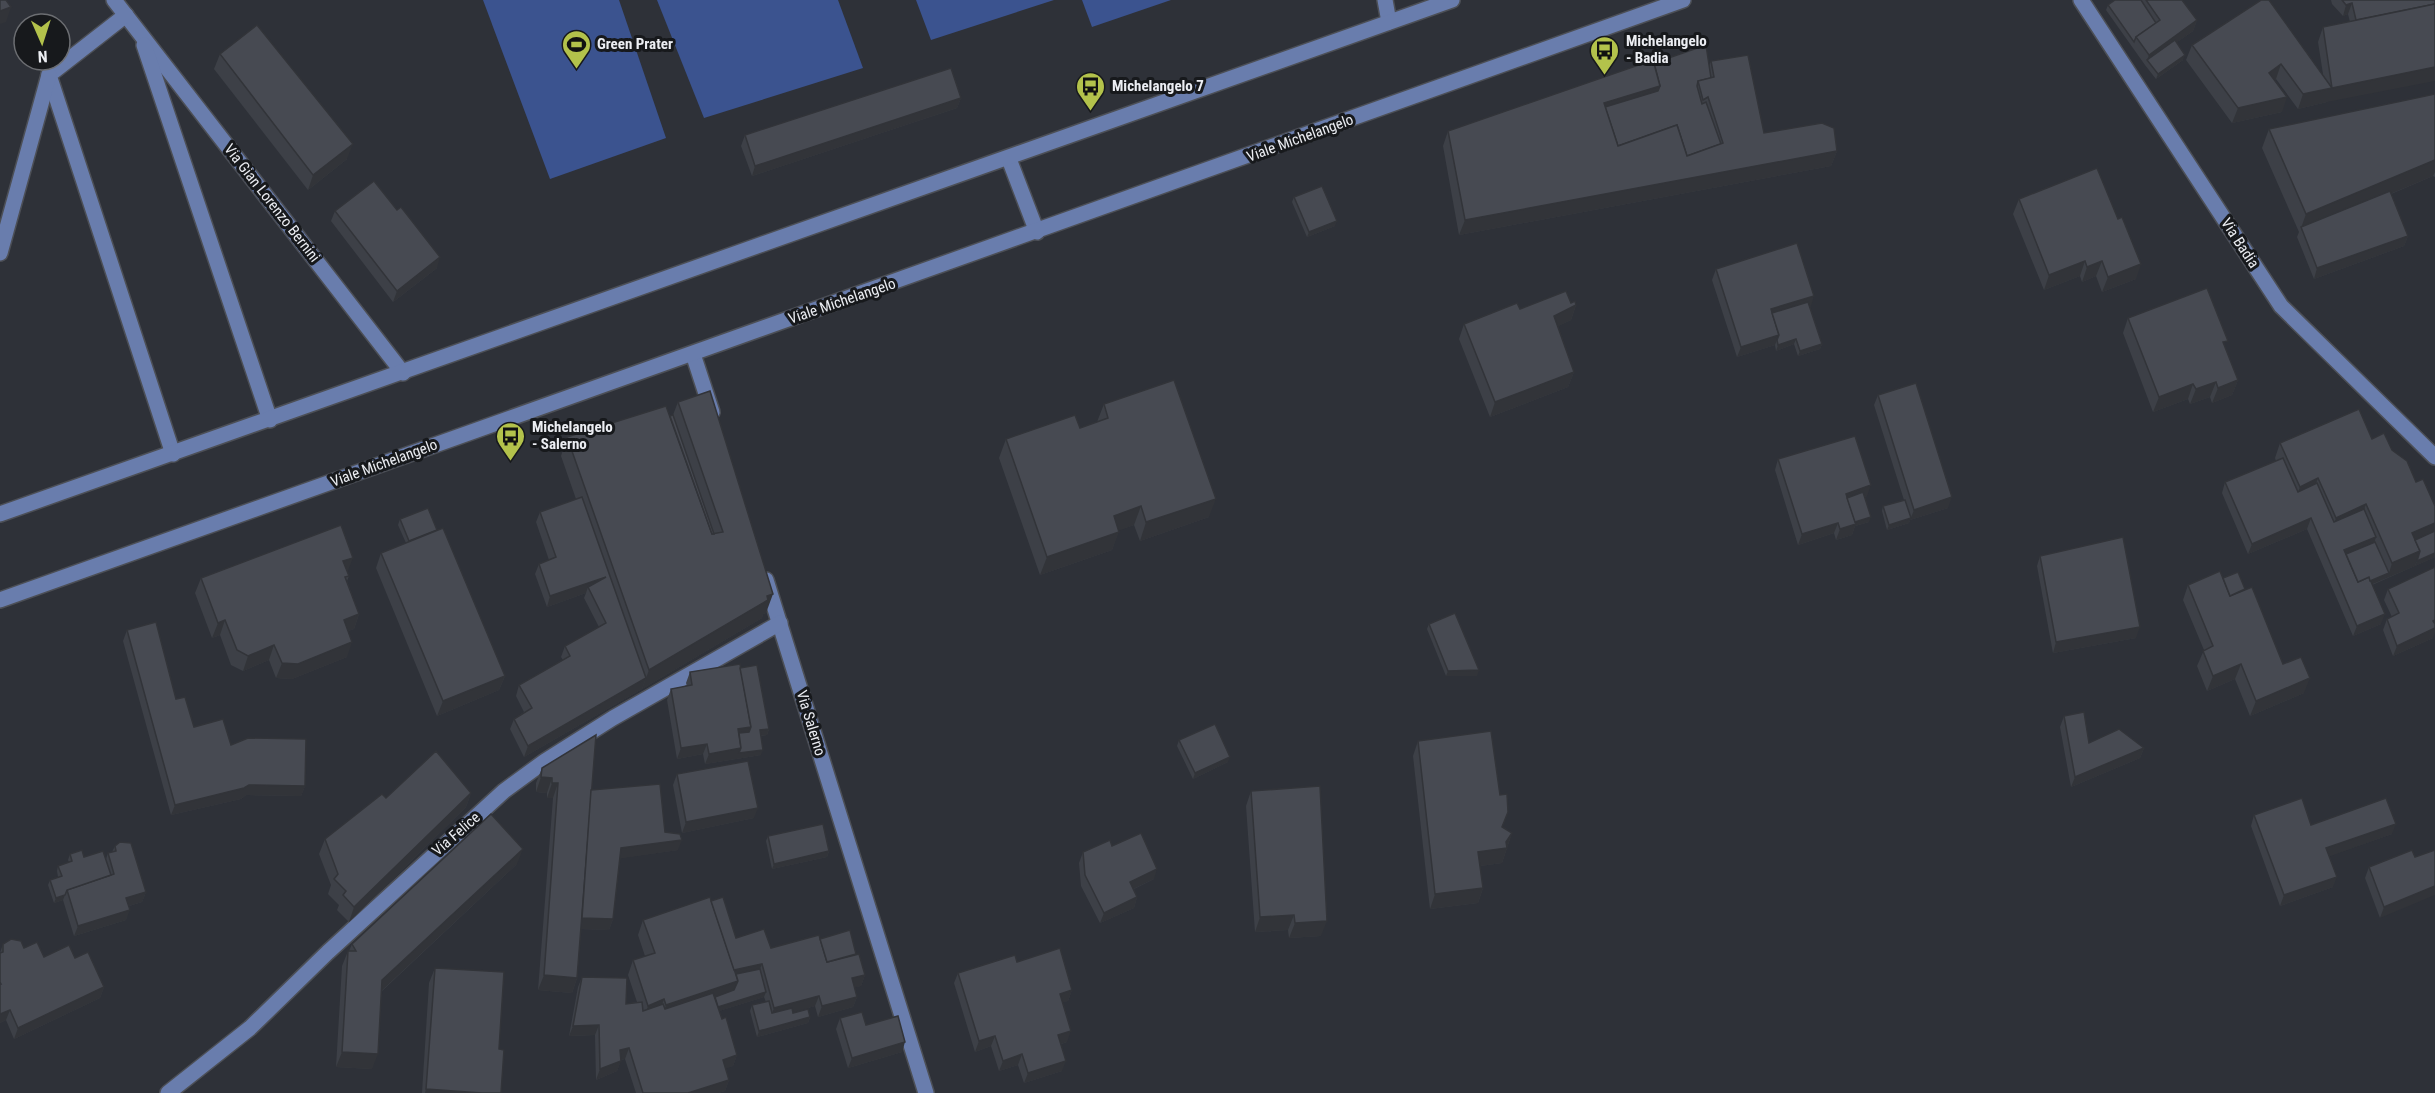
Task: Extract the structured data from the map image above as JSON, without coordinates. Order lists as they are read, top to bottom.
{
  "streets": {
    "street": [
      "Viale Michelangelo",
      "Via Gian Lorenzo Bernini",
      "Via Badia",
      "Via Salerno",
      "Via Felice"
    ]
  },
  "crossings": [
    ["Via Salerno", "Via Felice"]
  ],
  "places": {
    "sports": ["Green Prater"],
    "bus stop": ["Michelangelo - Badia", "Michelangelo 7", "Michelangelo - Salerno"]
  },
  "north": "bottom"
}
